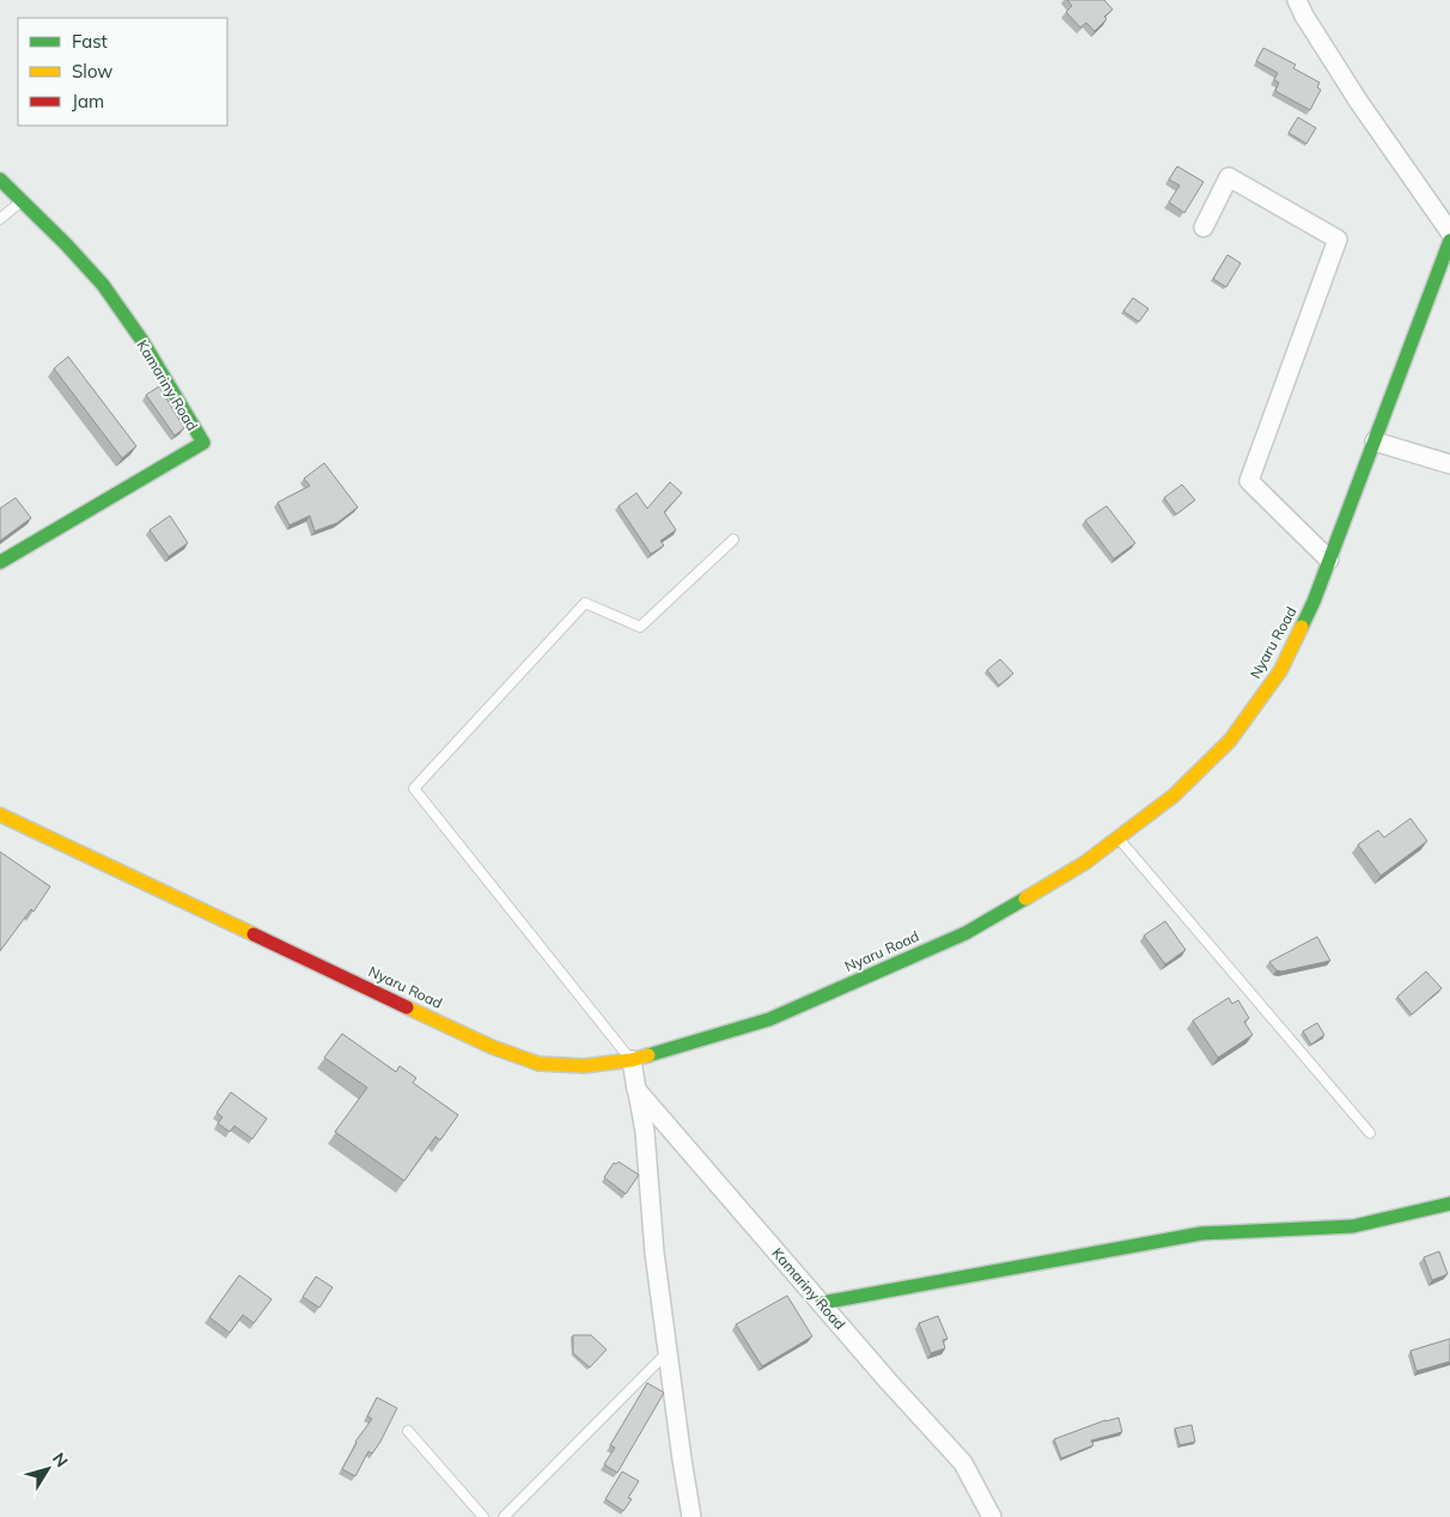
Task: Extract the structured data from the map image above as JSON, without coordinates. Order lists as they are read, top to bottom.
{
  "streets": {
    "main road": ["Kamariny Road", "Nyaru Road"]
  },
  "legend": ["Fast", "Slow", "Jam"],
  "north": "top right"
}
